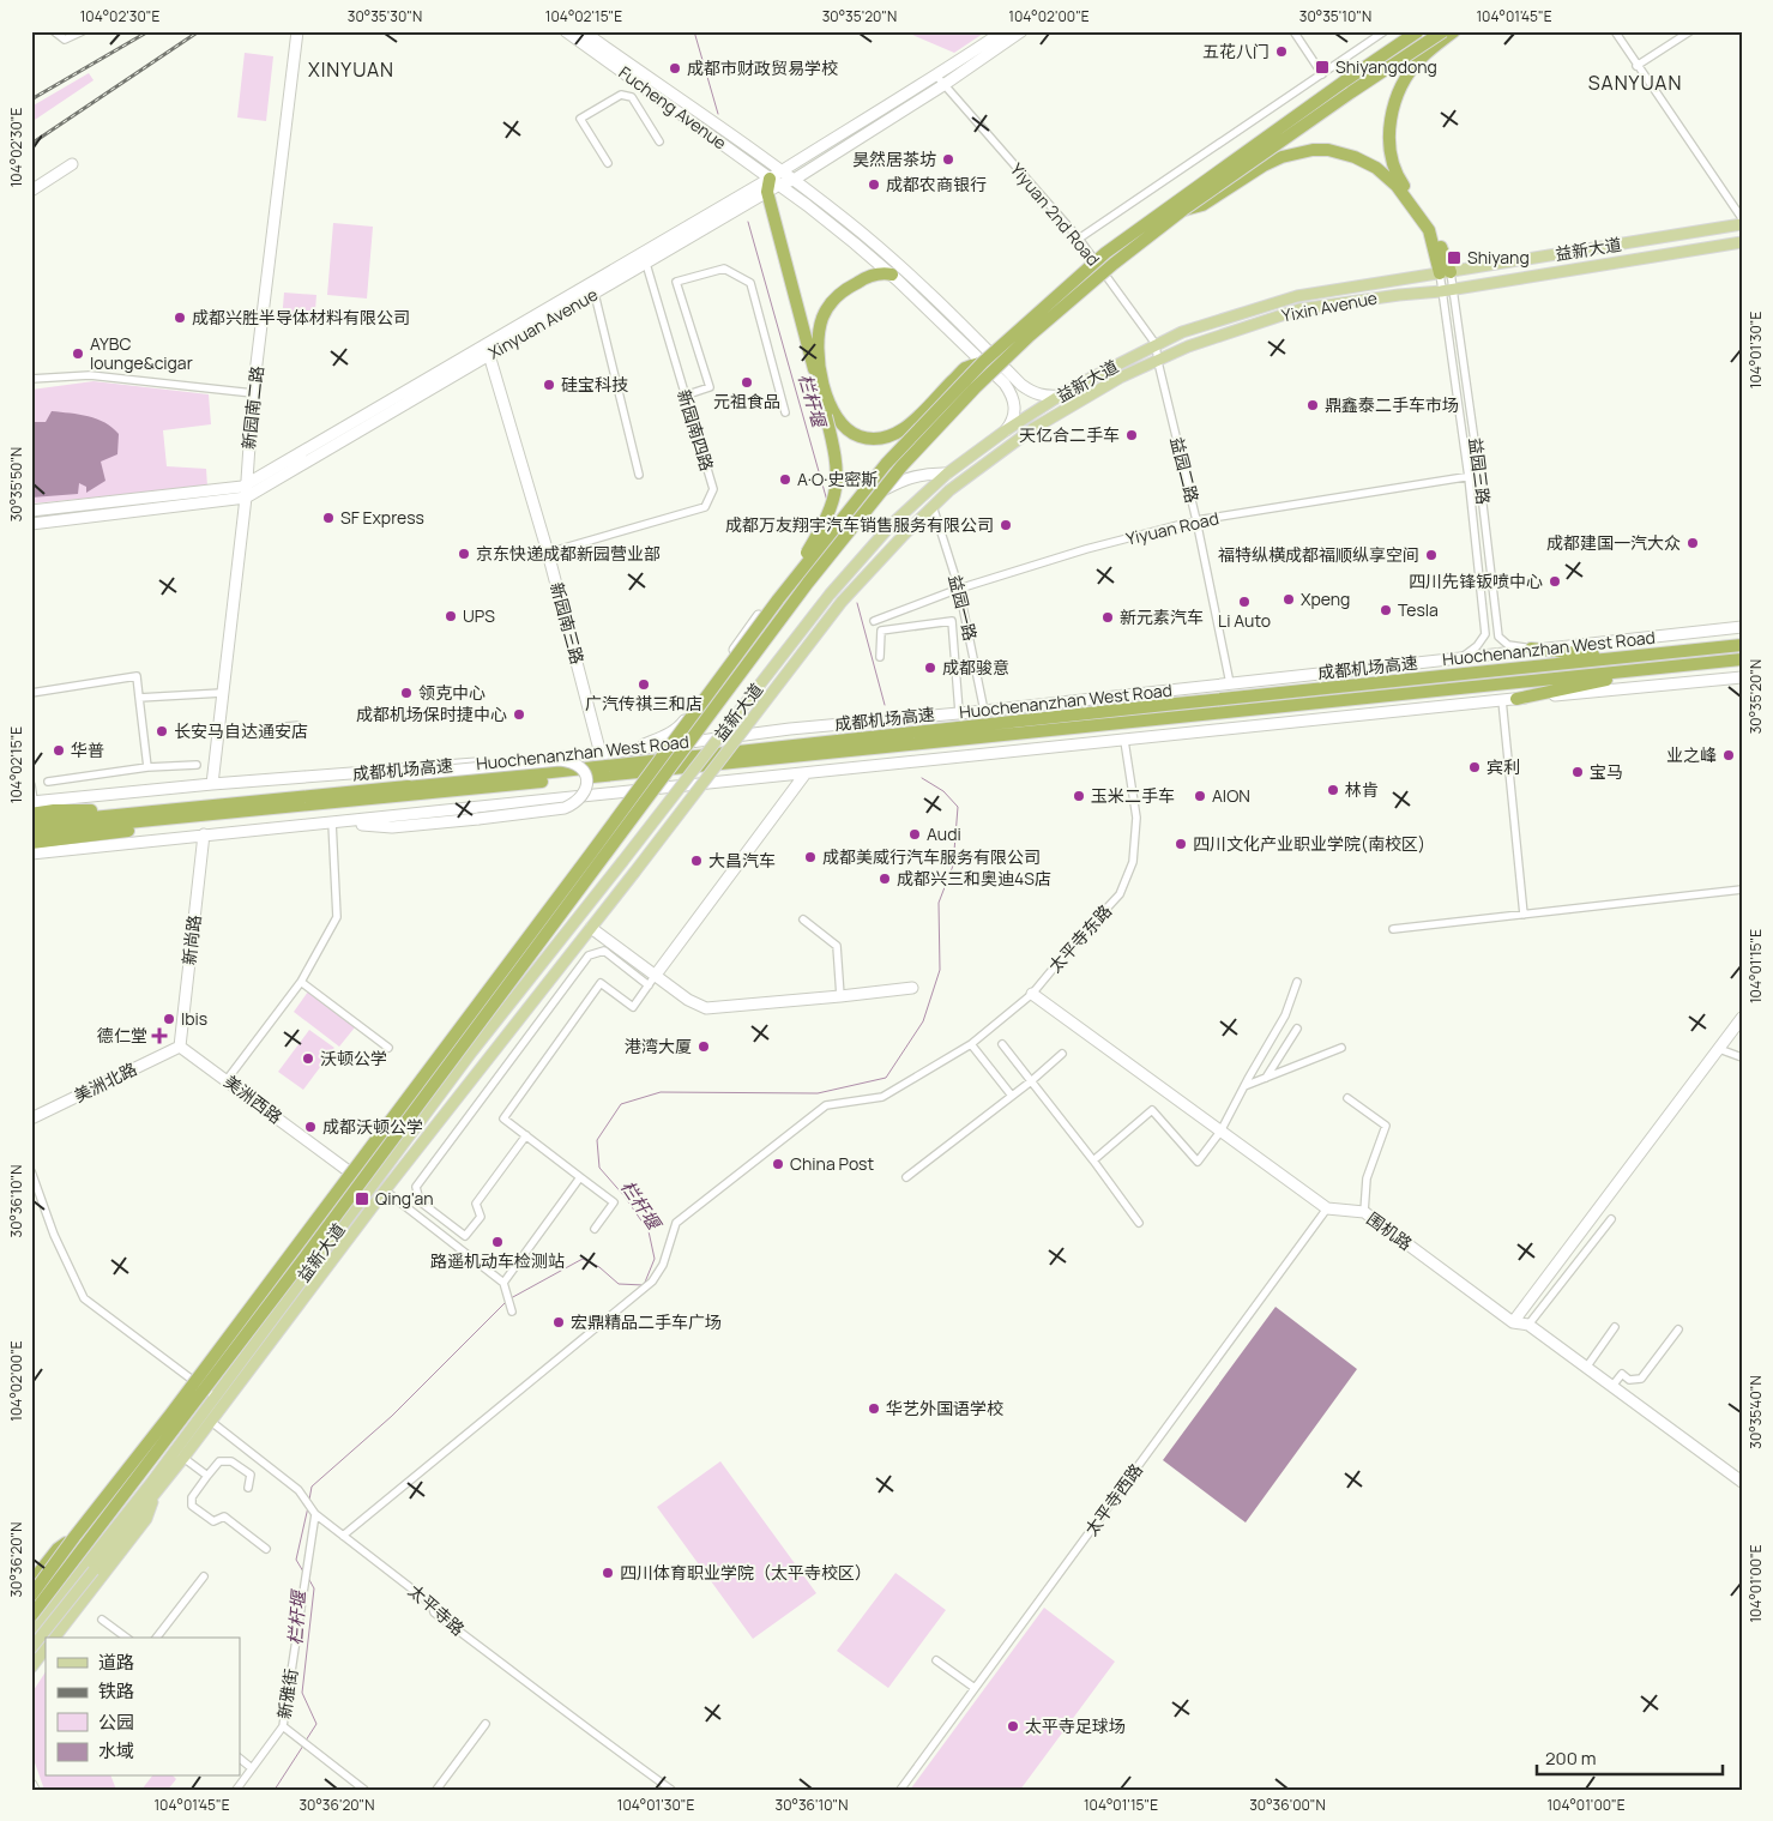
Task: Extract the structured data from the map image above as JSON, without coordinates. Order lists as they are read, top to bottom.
{
  "streets": {
    "highway": ["成都机场高速"],
    "main road": ["益新大道", "Yixin Avenue"],
    "street": [
      "Fucheng Avenue",
      "Yiyuan 2nd Road",
      "Xinyuan Avenue",
      "新园南二路",
      "新园南四路",
      "益园二路",
      "益园三路",
      "Yiyuan Road",
      "益园一路",
      "新园南三路",
      "Huochenanzhan West Road",
      "太平寺东路",
      "新尚路",
      "美洲北路",
      "美洲西路",
      "围机路",
      "太平寺西路",
      "太平寺路",
      "新雅街"
    ]
  },
  "crossings": [
    ["Fucheng Avenue", "益新大道"],
    ["Fucheng Avenue", "Xinyuan Avenue"],
    ["Yiyuan 2nd Road", "益新大道"],
    ["Yiyuan 2nd Road", "Yixin Avenue"],
    ["Yiyuan 2nd Road", "Xinyuan Avenue"],
    ["Yiyuan 2nd Road", "益园二路"],
    ["益新大道", "Yixin Avenue"],
    ["益新大道", "益园三路"],
    ["益新大道", "美洲西路"],
    ["益新大道", "太平寺路"],
    ["Yixin Avenue", "益园二路"],
    ["Yixin Avenue", "益园三路"],
    ["Yixin Avenue", "益园一路"],
    ["Xinyuan Avenue", "新园南二路"],
    ["Xinyuan Avenue", "新园南四路"],
    ["Xinyuan Avenue", "新园南三路"],
    ["新园南二路", "Huochenanzhan West Road"],
    ["新园南四路", "新园南三路"],
    ["益园二路", "Yiyuan Road"],
    ["益园二路", "Huochenanzhan West Road"],
    ["益园三路", "Yiyuan Road"],
    ["益园三路", "Huochenanzhan West Road"],
    ["Yiyuan Road", "益园一路"],
    ["益园一路", "Huochenanzhan West Road"],
    ["新园南三路", "Huochenanzhan West Road"],
    ["太平寺东路", "太平寺路"],
    ["新尚路", "美洲北路"],
    ["新尚路", "美洲西路"],
    ["美洲北路", "美洲西路"],
    ["围机路", "太平寺西路"],
    ["太平寺路", "新雅街"]
  ],
  "districts": ["XINYUAN", "SANYUAN"],
  "water": ["栏杆堰"],
  "places": {
    "other": [
      "五花八门",
      "成都市财政贸易学校",
      "昊然居茶坊",
      "成都农商银行",
      "成都兴胜半导体材料有限公司",
      "AYBC lounge&cigar",
      "元祖食品",
      "硅宝科技",
      "鼎鑫泰二手车市场",
      "天亿合二手车",
      "A·O·史密斯",
      "SF Express",
      "成都万友翔宇汽车销售服务有限公司",
      "成都建国一汽大众",
      "京东快递成都新园营业部",
      "福特纵横成都福顺纵享空间",
      "四川先锋钣喷中心",
      "Xpeng",
      "Li Auto",
      "Tesla",
      "UPS",
      "新元素汽车",
      "成都骏意",
      "广汽传祺三和店",
      "领克中心",
      "成都机场保时捷中心",
      "长安马自达通安店",
      "华普",
      "业之峰",
      "宾利",
      "宝马",
      "林肯",
      "玉米二手车",
      "AION",
      "Audi",
      "四川文化产业职业学院(南校区)",
      "成都美威行汽车服务有限公司",
      "大昌汽车",
      "成都兴三和奥迪4S店",
      "Ibis",
      "港湾大厦",
      "沃顿公学",
      "成都沃顿公学",
      "China Post",
      "路遥机动车检测站",
      "宏鼎精品二手车广场",
      "华艺外国语学校",
      "四川体育职业学院（太平寺校区）",
      "太平寺足球场"
    ],
    "transit": ["Shiyangdong", "Shiyang", "Qing'an"],
    "health": ["德仁堂"]
  },
  "legend": [
    "道路",
    "铁路",
    "公园",
    "水域"
  ],
  "scale_bar": "200 m",
  "coordinates": [
    "104°02'30\"E",
    "30°35'30\"N",
    "104°02'15\"E",
    "30°35'20\"N",
    "104°02'00\"E",
    "30°35'10\"N",
    "104°01'45\"E",
    "104°01'30\"E",
    "30°35'50\"N",
    "104°01'15\"E",
    "30°36'10\"N",
    "30°35'40\"N",
    "30°36'20\"N",
    "104°01'00\"E",
    "30°36'00\"N"
  ]
}
